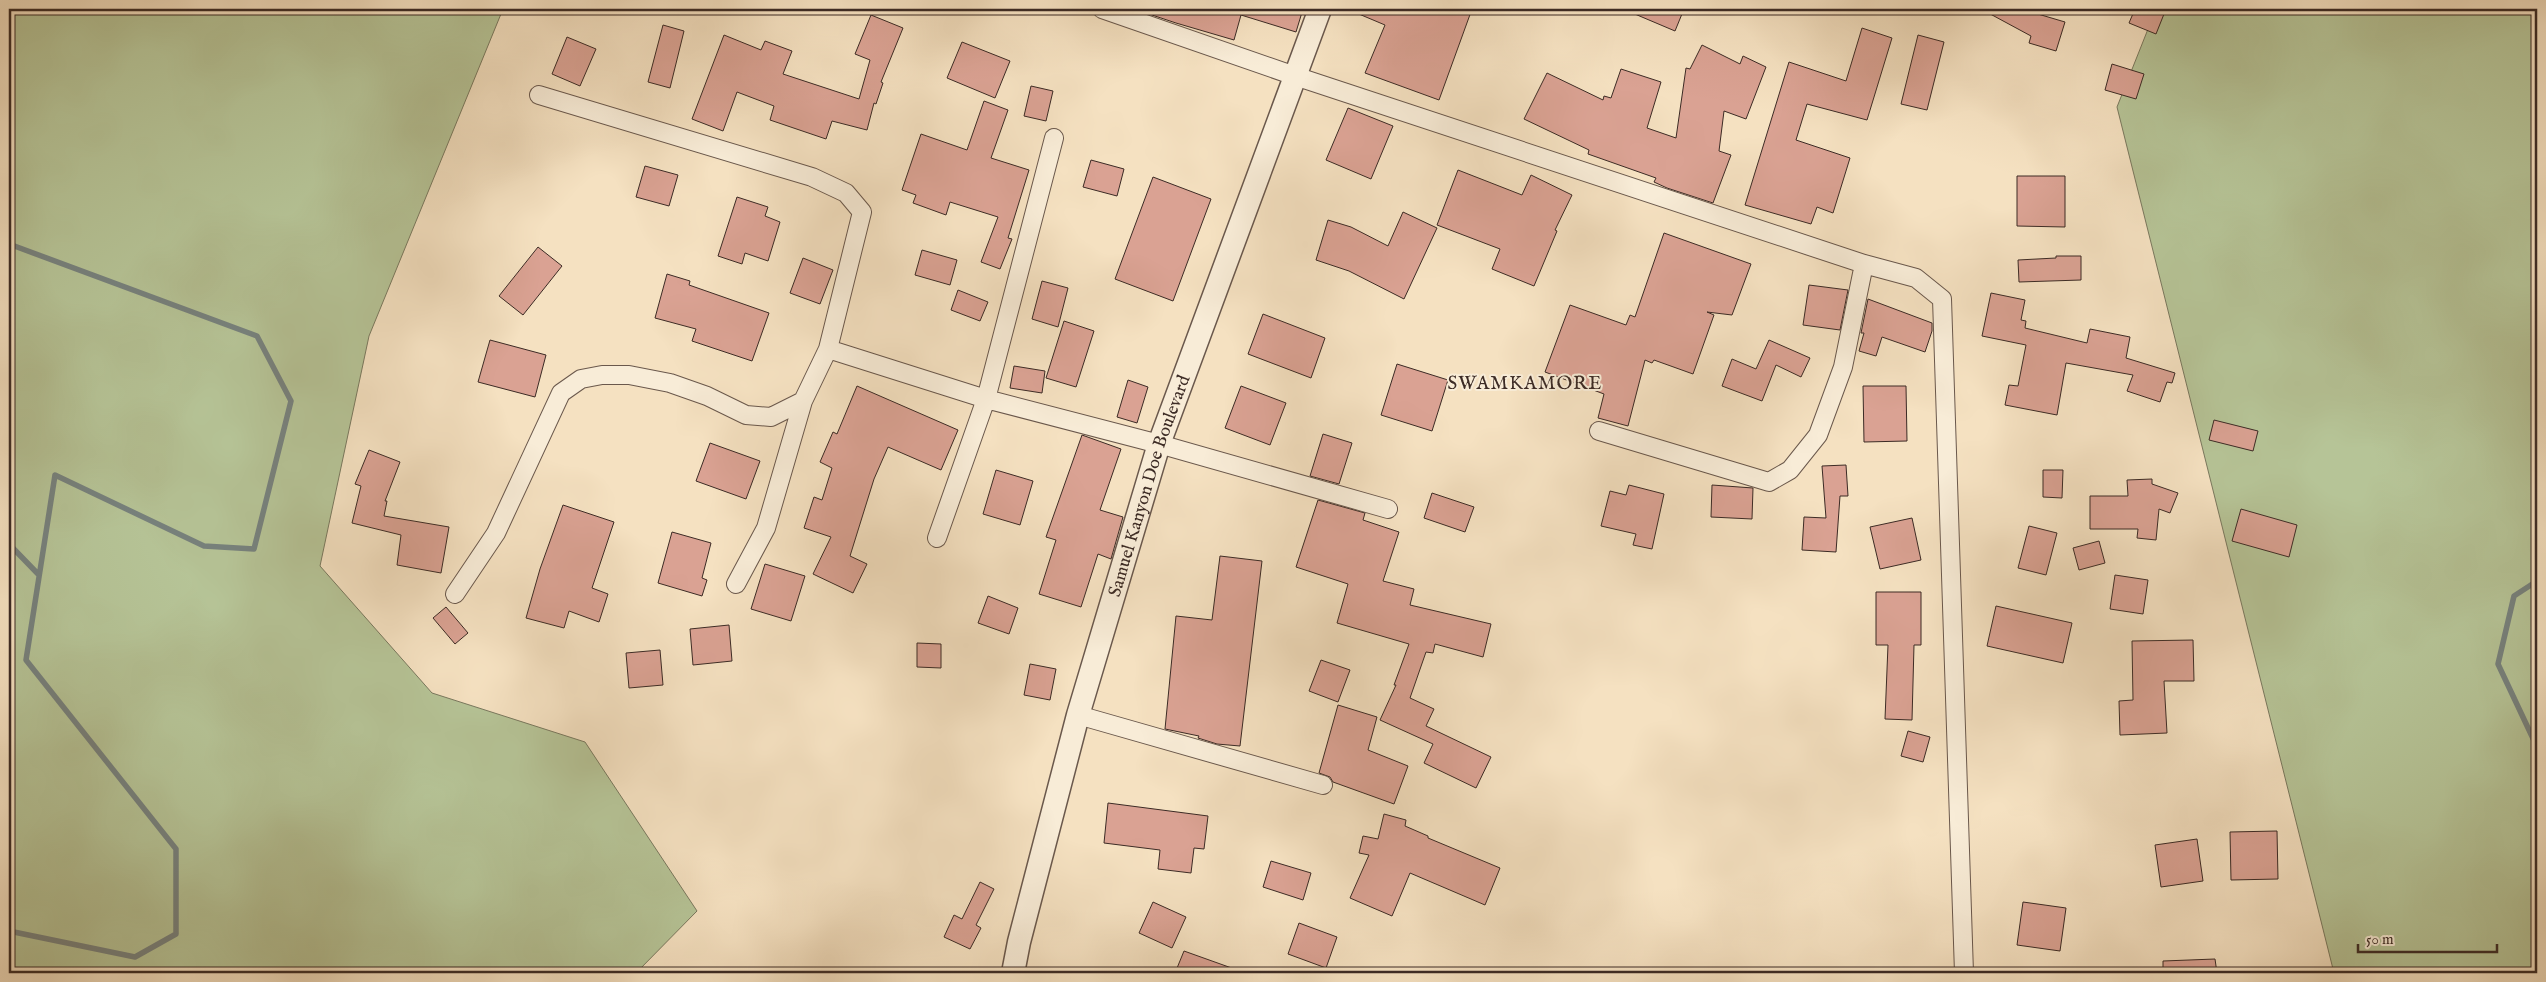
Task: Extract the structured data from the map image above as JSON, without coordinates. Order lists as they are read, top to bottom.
{
  "streets": {
    "street": ["Samuel Kanyon Doe Boulevard"]
  },
  "districts": ["SWAMKAMORE"],
  "scale_bar": "50 m"
}
